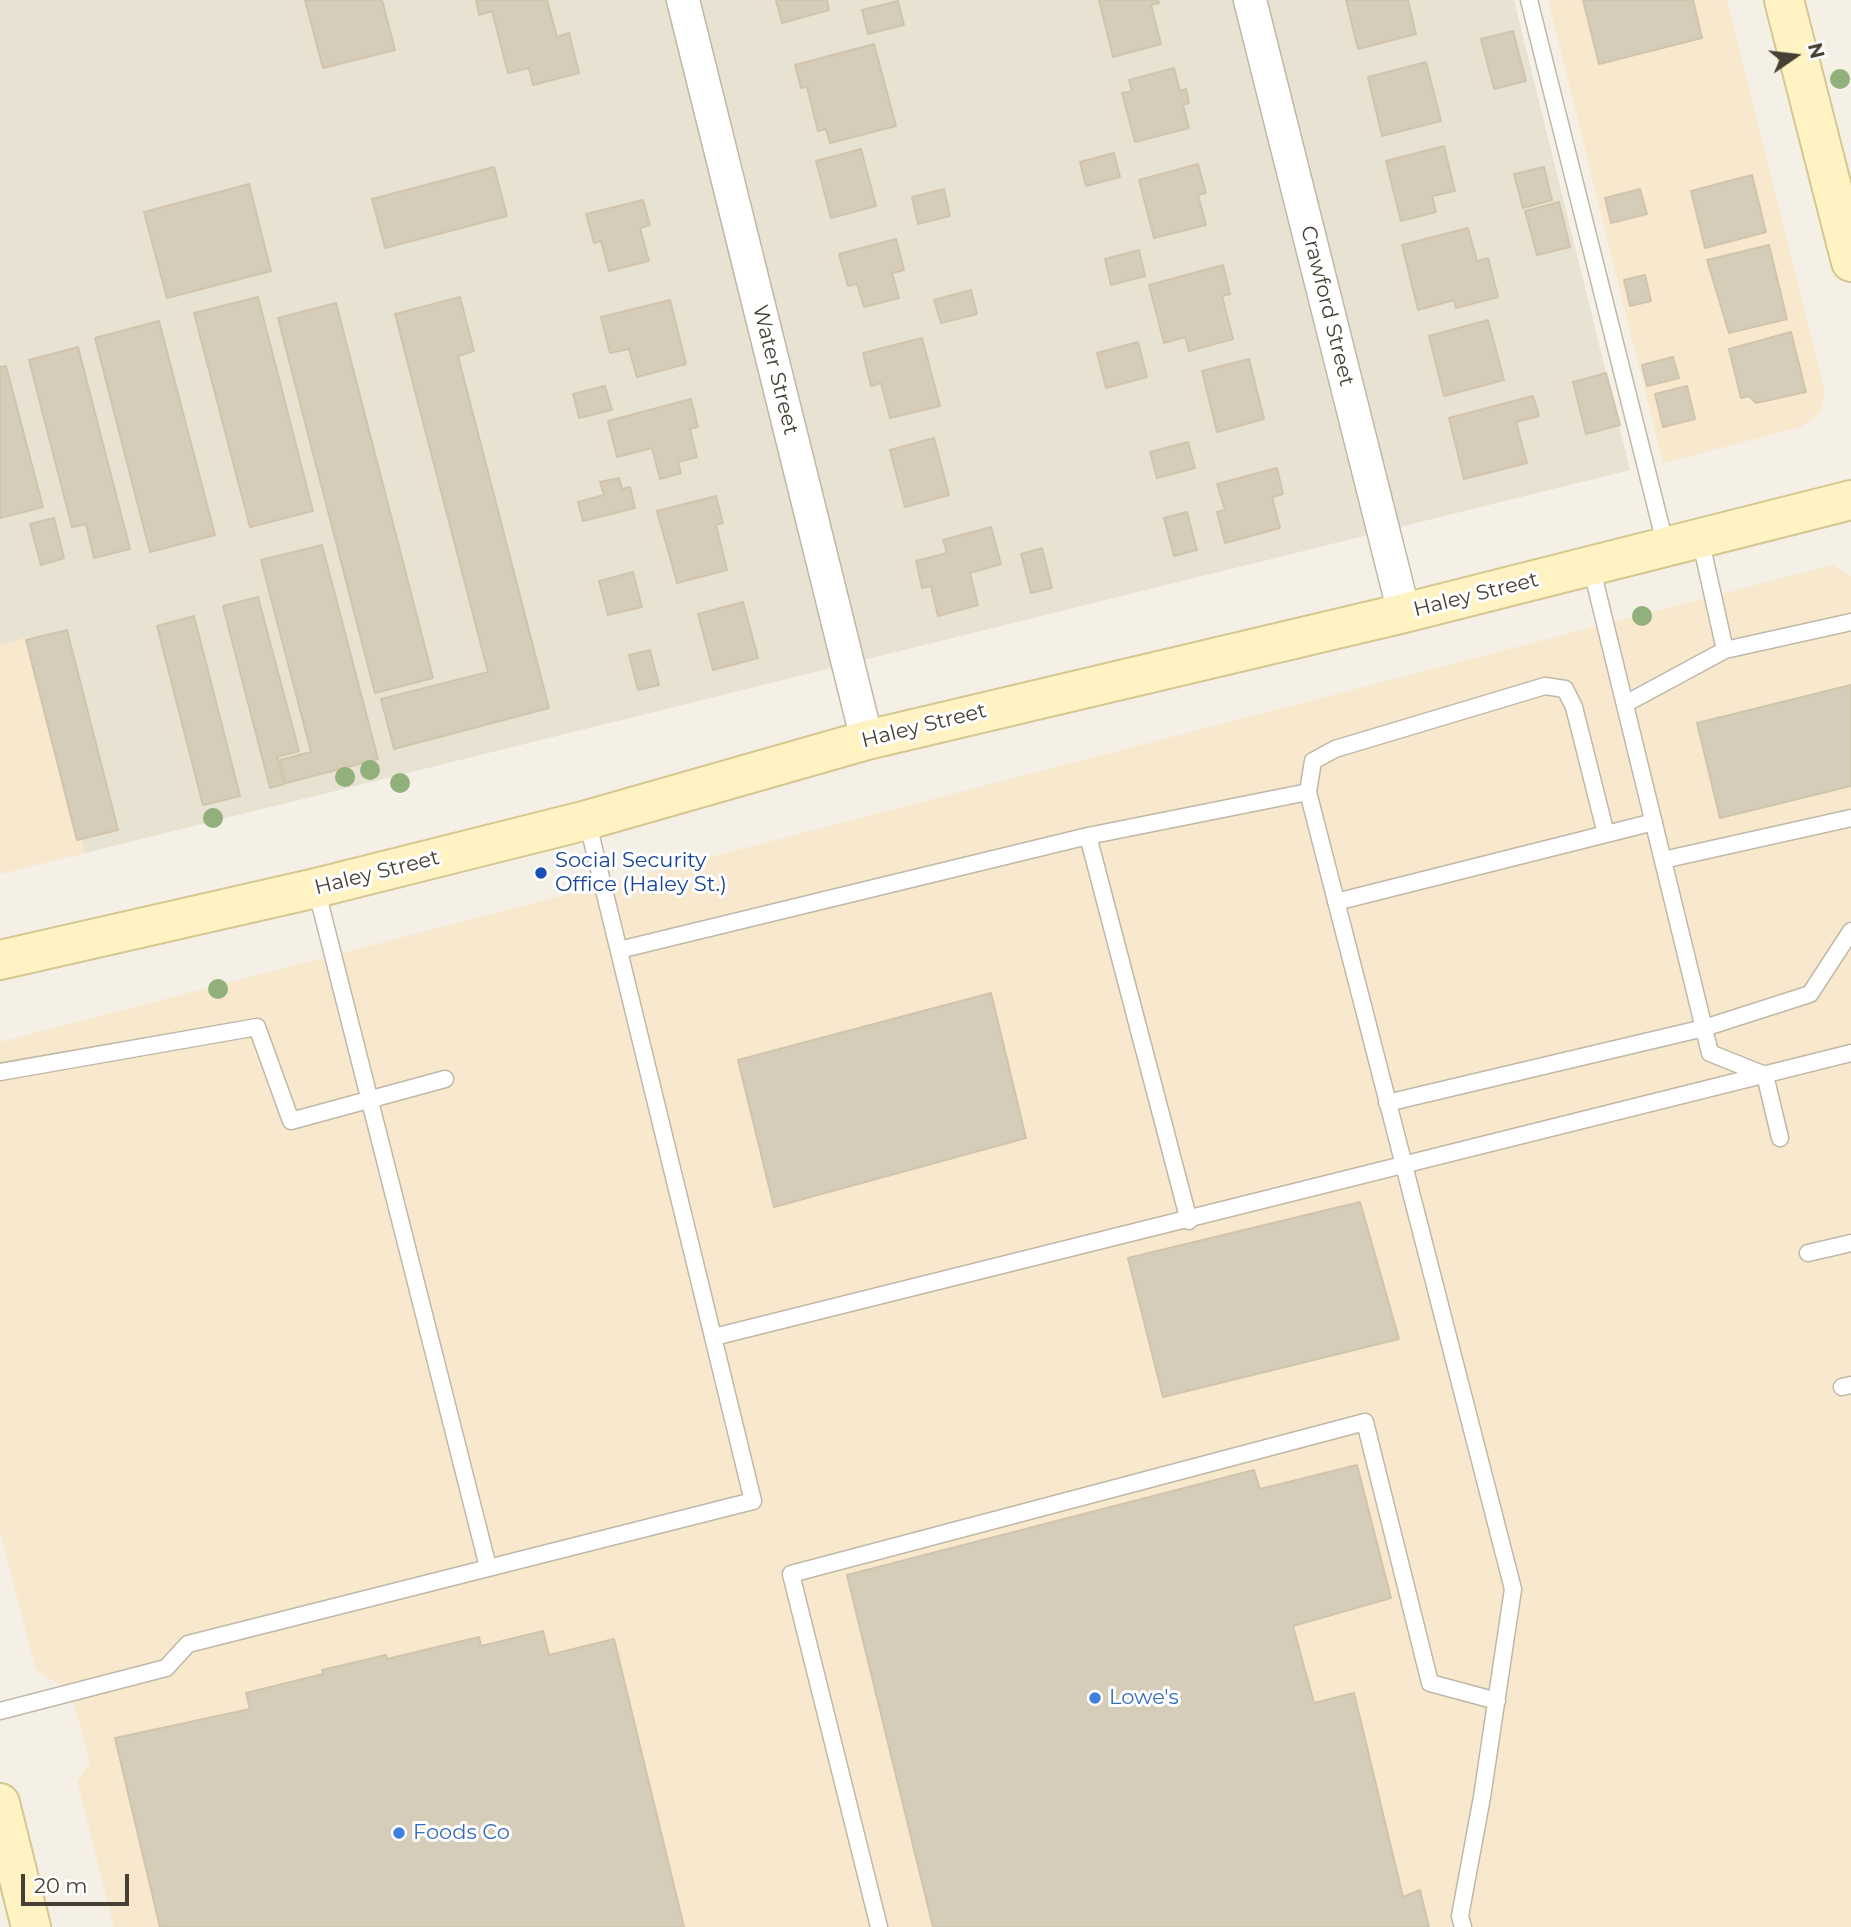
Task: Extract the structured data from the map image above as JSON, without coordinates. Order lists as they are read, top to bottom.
{
  "streets": {
    "main road": ["Haley Street"],
    "street": ["Crawford Street", "Water Street"]
  },
  "crossings": [
    ["Crawford Street", "Haley Street"],
    ["Water Street", "Haley Street"]
  ],
  "places": ["Social Security Office (Haley St.)", "Lowe's", "Foods Co"],
  "scale_bar": "20 m",
  "north": "right"
}
